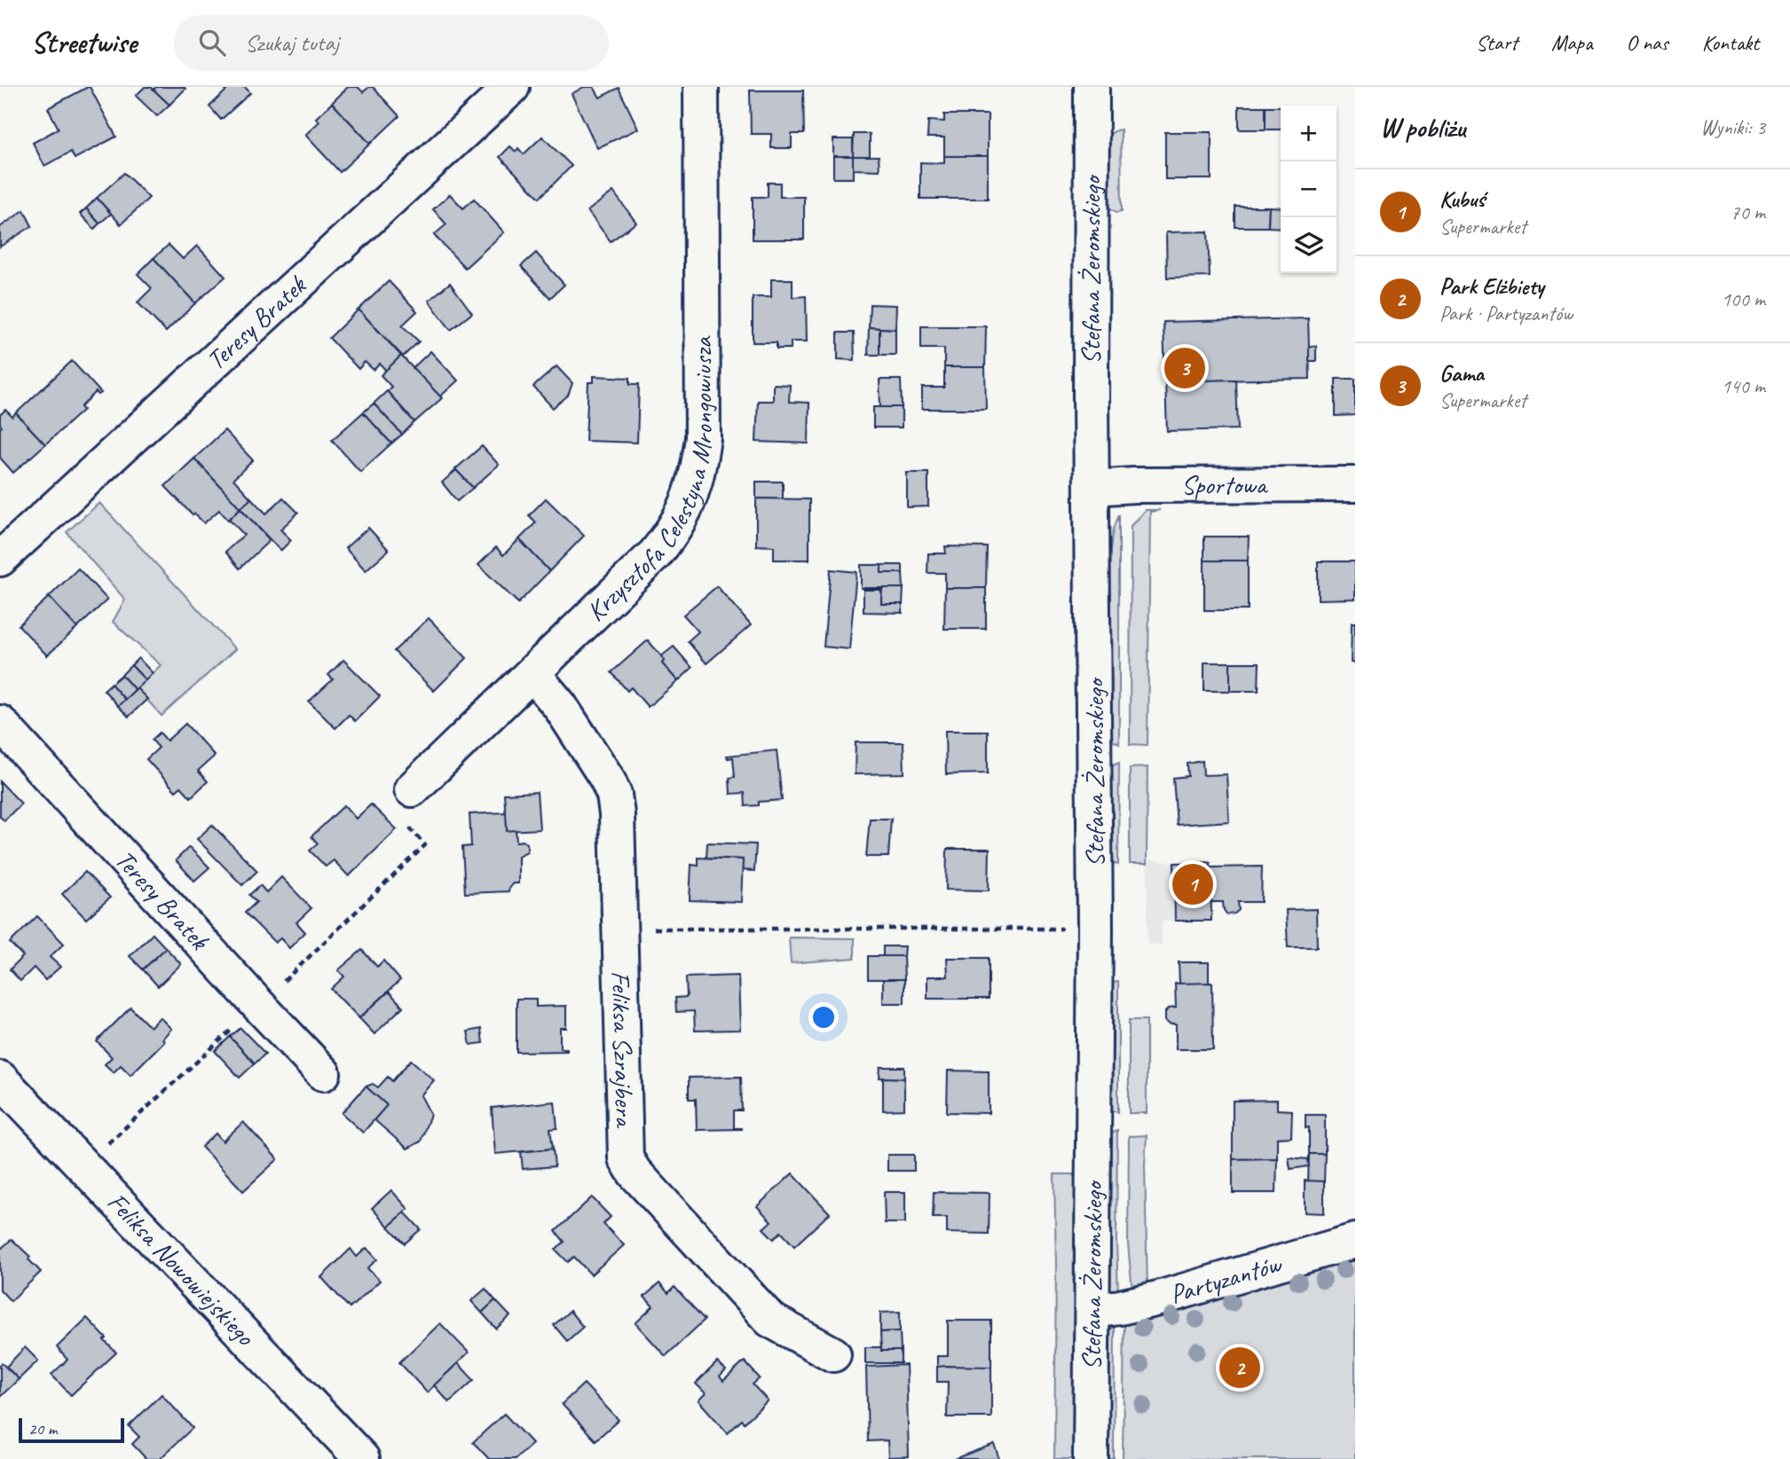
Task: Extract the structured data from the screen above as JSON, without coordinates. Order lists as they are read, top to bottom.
{
  "streets": {
    "street": [
      "Stefana Żeromskiego",
      "Teresy Bratek",
      "Krzysztofa Celestyna Mrongowiusza",
      "Sportowa",
      "Feliksa Szrajbera",
      "Feliksa Nowowiejskiego",
      "Partyzantów"
    ]
  },
  "crossings": [
    ["Stefana Żeromskiego", "Sportowa"],
    ["Stefana Żeromskiego", "Partyzantów"],
    ["Krzysztofa Celestyna Mrongowiusza", "Feliksa Szrajbera"]
  ],
  "scale_bar": "20 m",
  "page": {
    "header": "Streetwise",
    "search": "Szukaj tutaj",
    "nav": [
      "Start",
      "Mapa",
      "O nas",
      "Kontakt"
    ],
    "heading": ["W pobliżu", "Wyniki: 3"],
    "map_buttons": ["+", "−"],
    "list": [
      {
        "mark": "1",
        "name": "Kubuś",
        "note": "Supermarket",
        "value": "70 m"
      },
      {
        "mark": "2",
        "name": "Park Elżbiety",
        "note": "Park · Partyzantów",
        "value": "100 m"
      },
      {
        "mark": "3",
        "name": "Gama",
        "note": "Supermarket",
        "value": "140 m"
      }
    ],
    "pins": ["3", "1", "2"],
    "scale": "20 m"
  }
}
